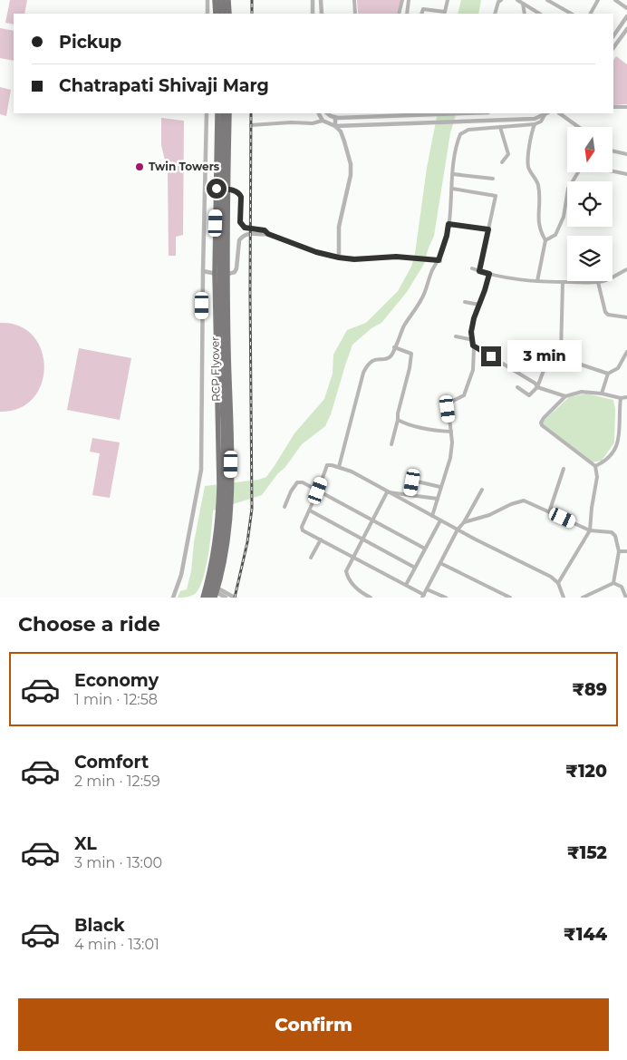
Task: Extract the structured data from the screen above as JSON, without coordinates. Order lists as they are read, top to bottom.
{
  "streets": {
    "main road": ["RCP Flyover"]
  },
  "places": ["Twin Towers"],
  "north": "bottom",
  "page": {
    "banner": ["Pickup", "Chatrapati Shivaji Marg"],
    "bubble": "3 min",
    "heading": "Choose a ride",
    "list": [
      {
        "name": "Economy",
        "note": "1 min · 12:58",
        "value": "₹89"
      },
      {
        "name": "Comfort",
        "note": "2 min · 12:59",
        "value": "₹120"
      },
      {
        "name": "XL",
        "note": "3 min · 13:00",
        "value": "₹152"
      },
      {
        "name": "Black",
        "note": "4 min · 13:01",
        "value": "₹144"
      }
    ],
    "buttons": "Confirm"
  }
}
